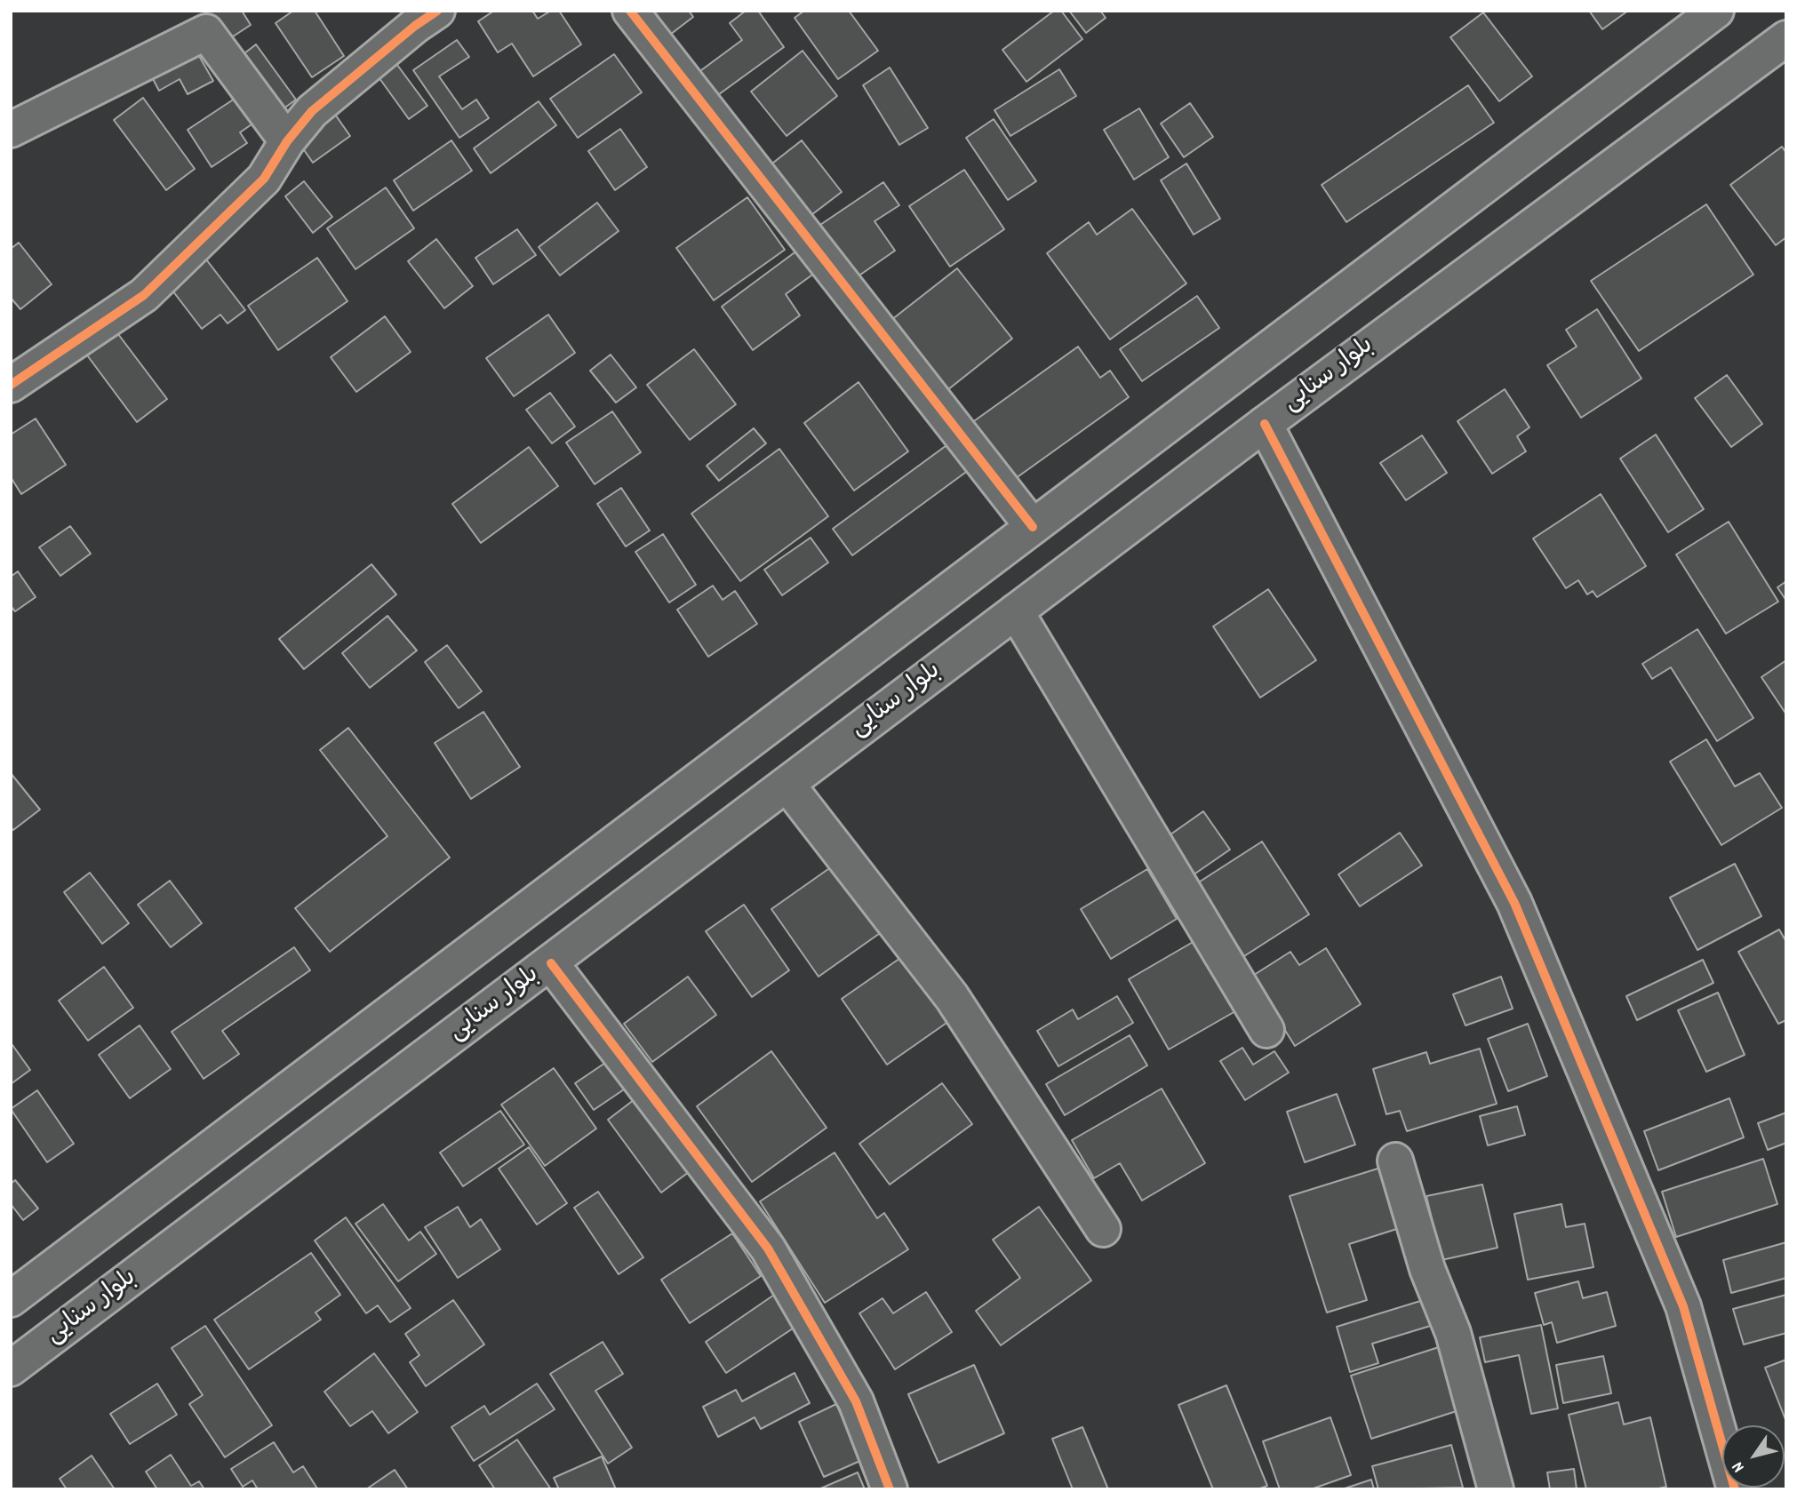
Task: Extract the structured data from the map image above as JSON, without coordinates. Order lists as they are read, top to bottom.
{
  "streets": {
    "street": ["بلوار سنایی"]
  },
  "north": "bottom left"
}
